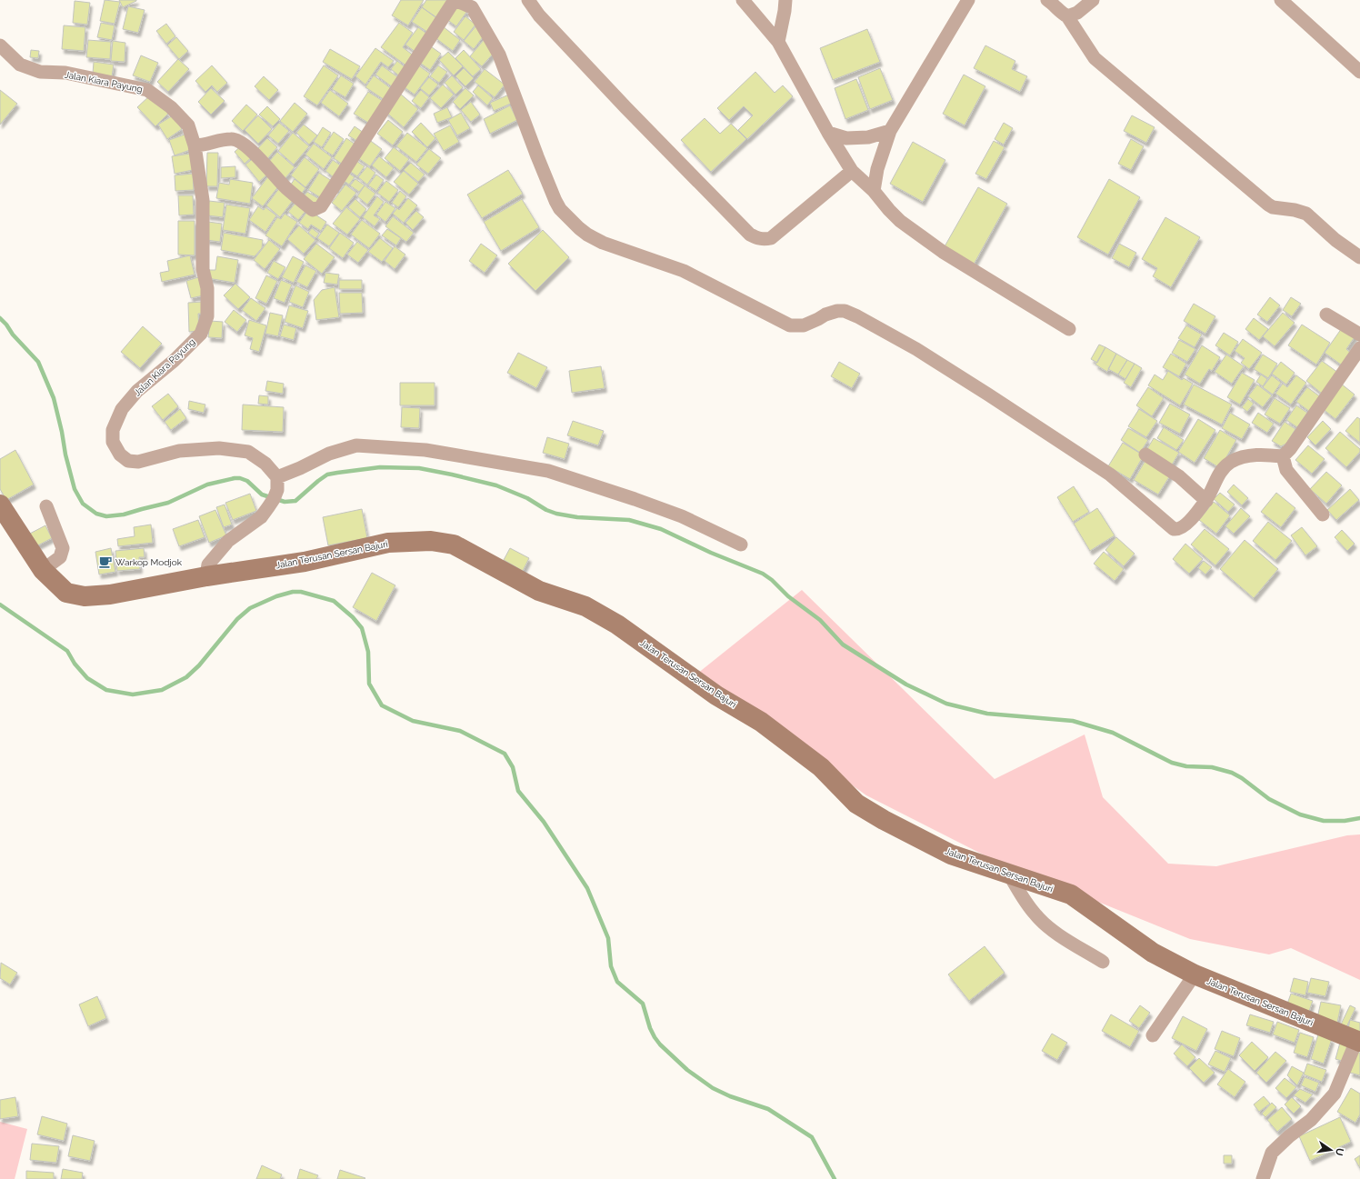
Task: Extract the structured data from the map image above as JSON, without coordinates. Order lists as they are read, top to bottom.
{
  "streets": {
    "main road": ["Jalan Terusan Sersan Bajuri"],
    "street": ["Jalan Kiara Payung"]
  },
  "places": {
    "cafe": ["Warkop Modjok"]
  },
  "north": "right"
}
